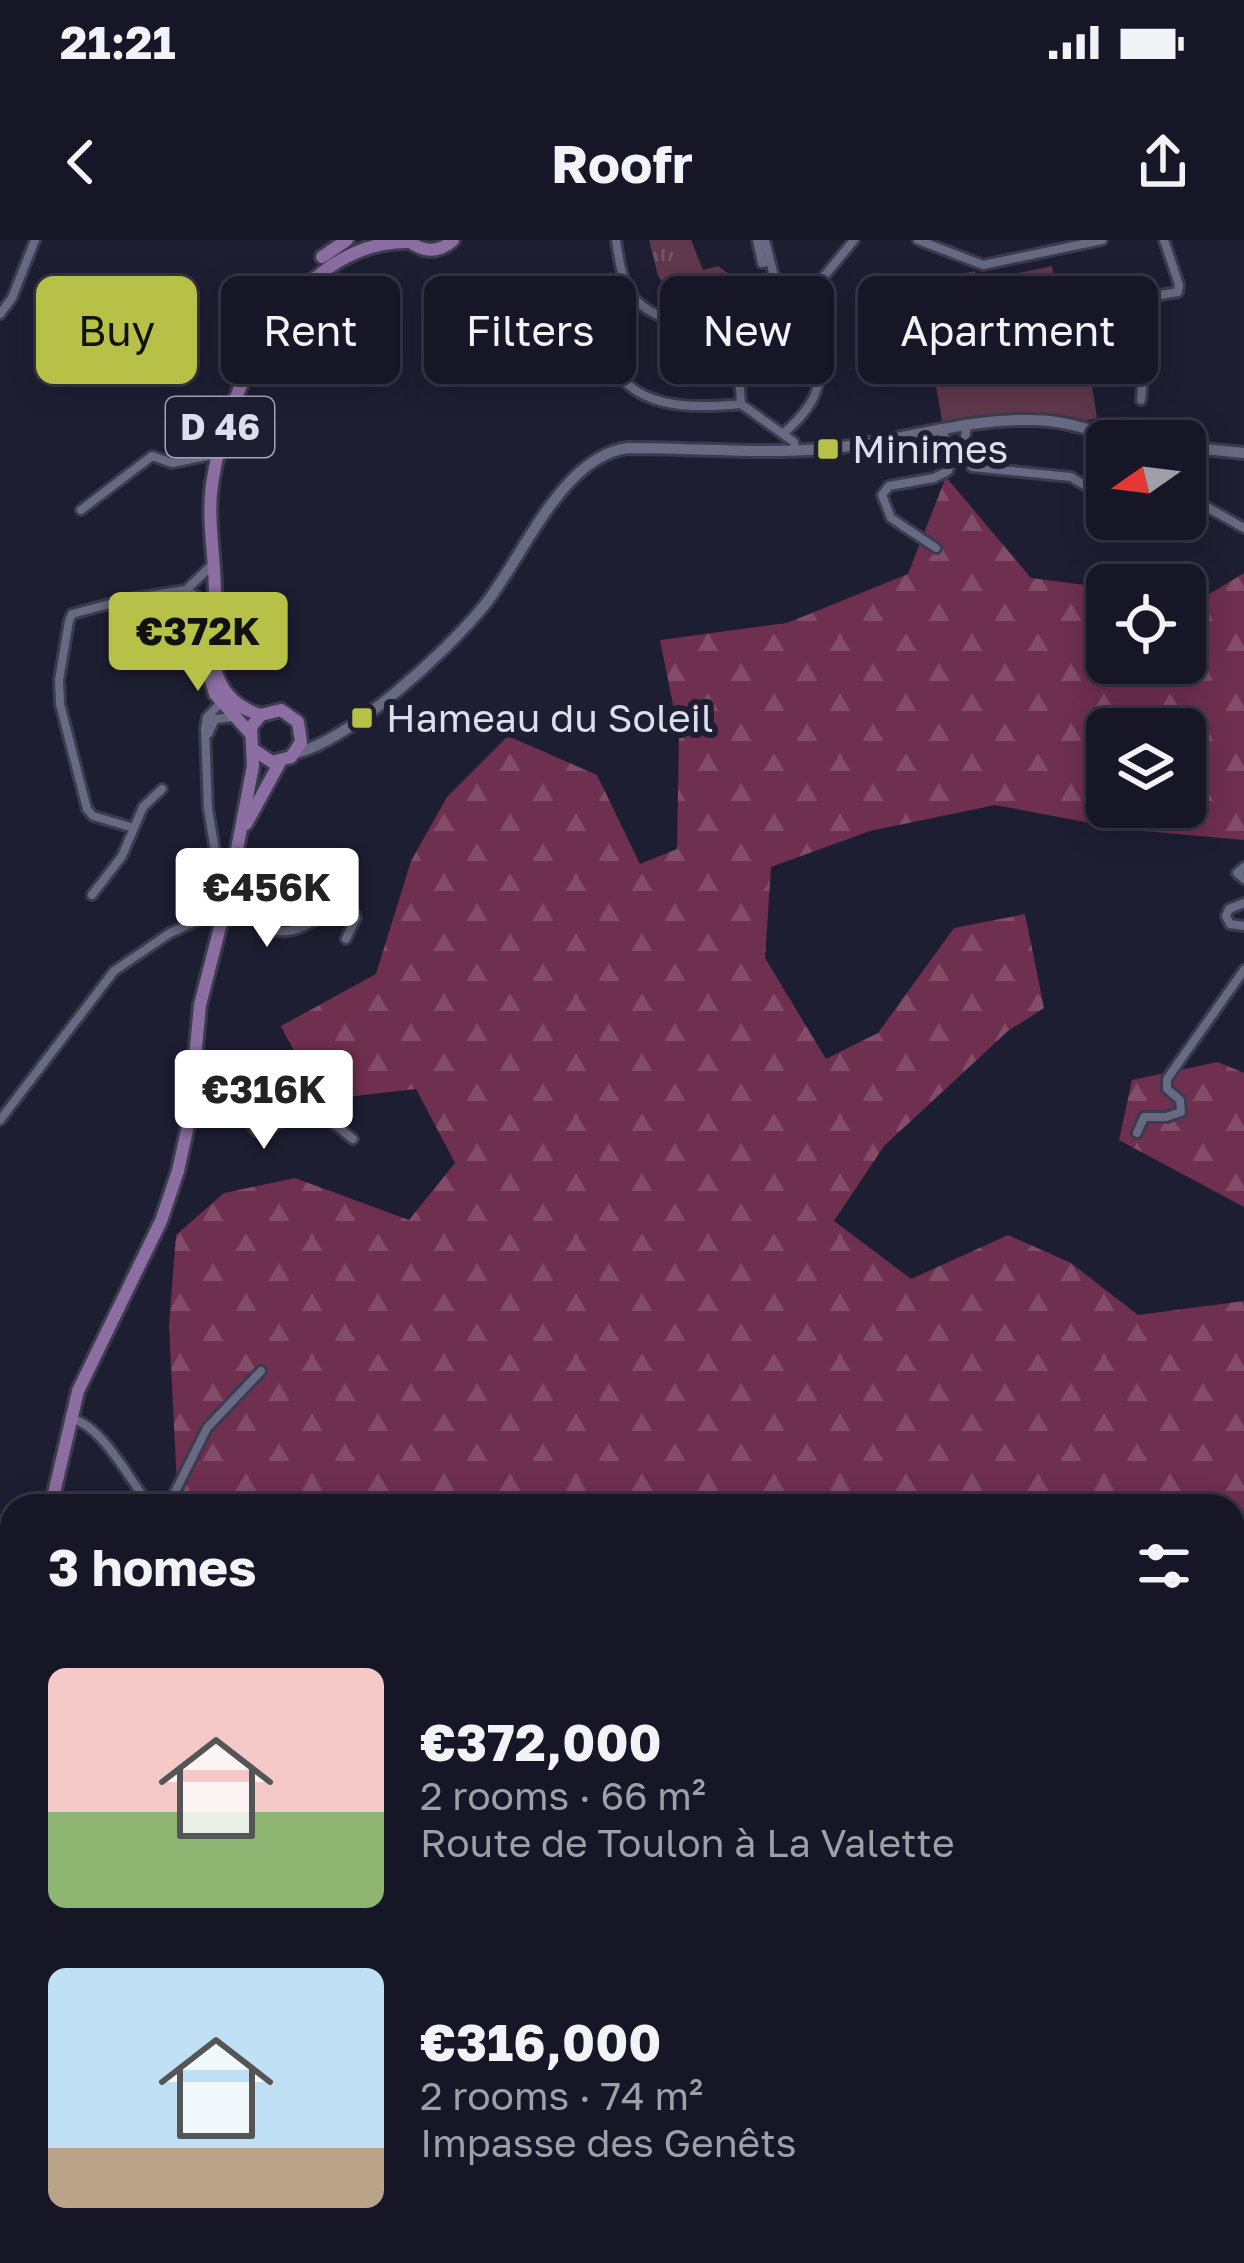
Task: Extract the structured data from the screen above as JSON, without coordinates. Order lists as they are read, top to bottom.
{
  "streets": {
    "main road": ["D 46"]
  },
  "places": {
    "transit": ["Minimes", "Hameau du Soleil"]
  },
  "north": "left",
  "page": {
    "status": "21:21",
    "header": "Roofr",
    "chip": [
      "Buy",
      "Rent",
      "Filters",
      "New",
      "Apartment"
    ],
    "price": ["€372K", "€456K", "€316K"],
    "heading": "3 homes",
    "list": [
      {
        "name": "€372,000",
        "note": "2 rooms · 66 m² · Route de Toulon à La Valette"
      },
      {
        "name": "€316,000",
        "note": "2 rooms · 74 m² · Impasse des Genêts"
      }
    ]
  }
}
